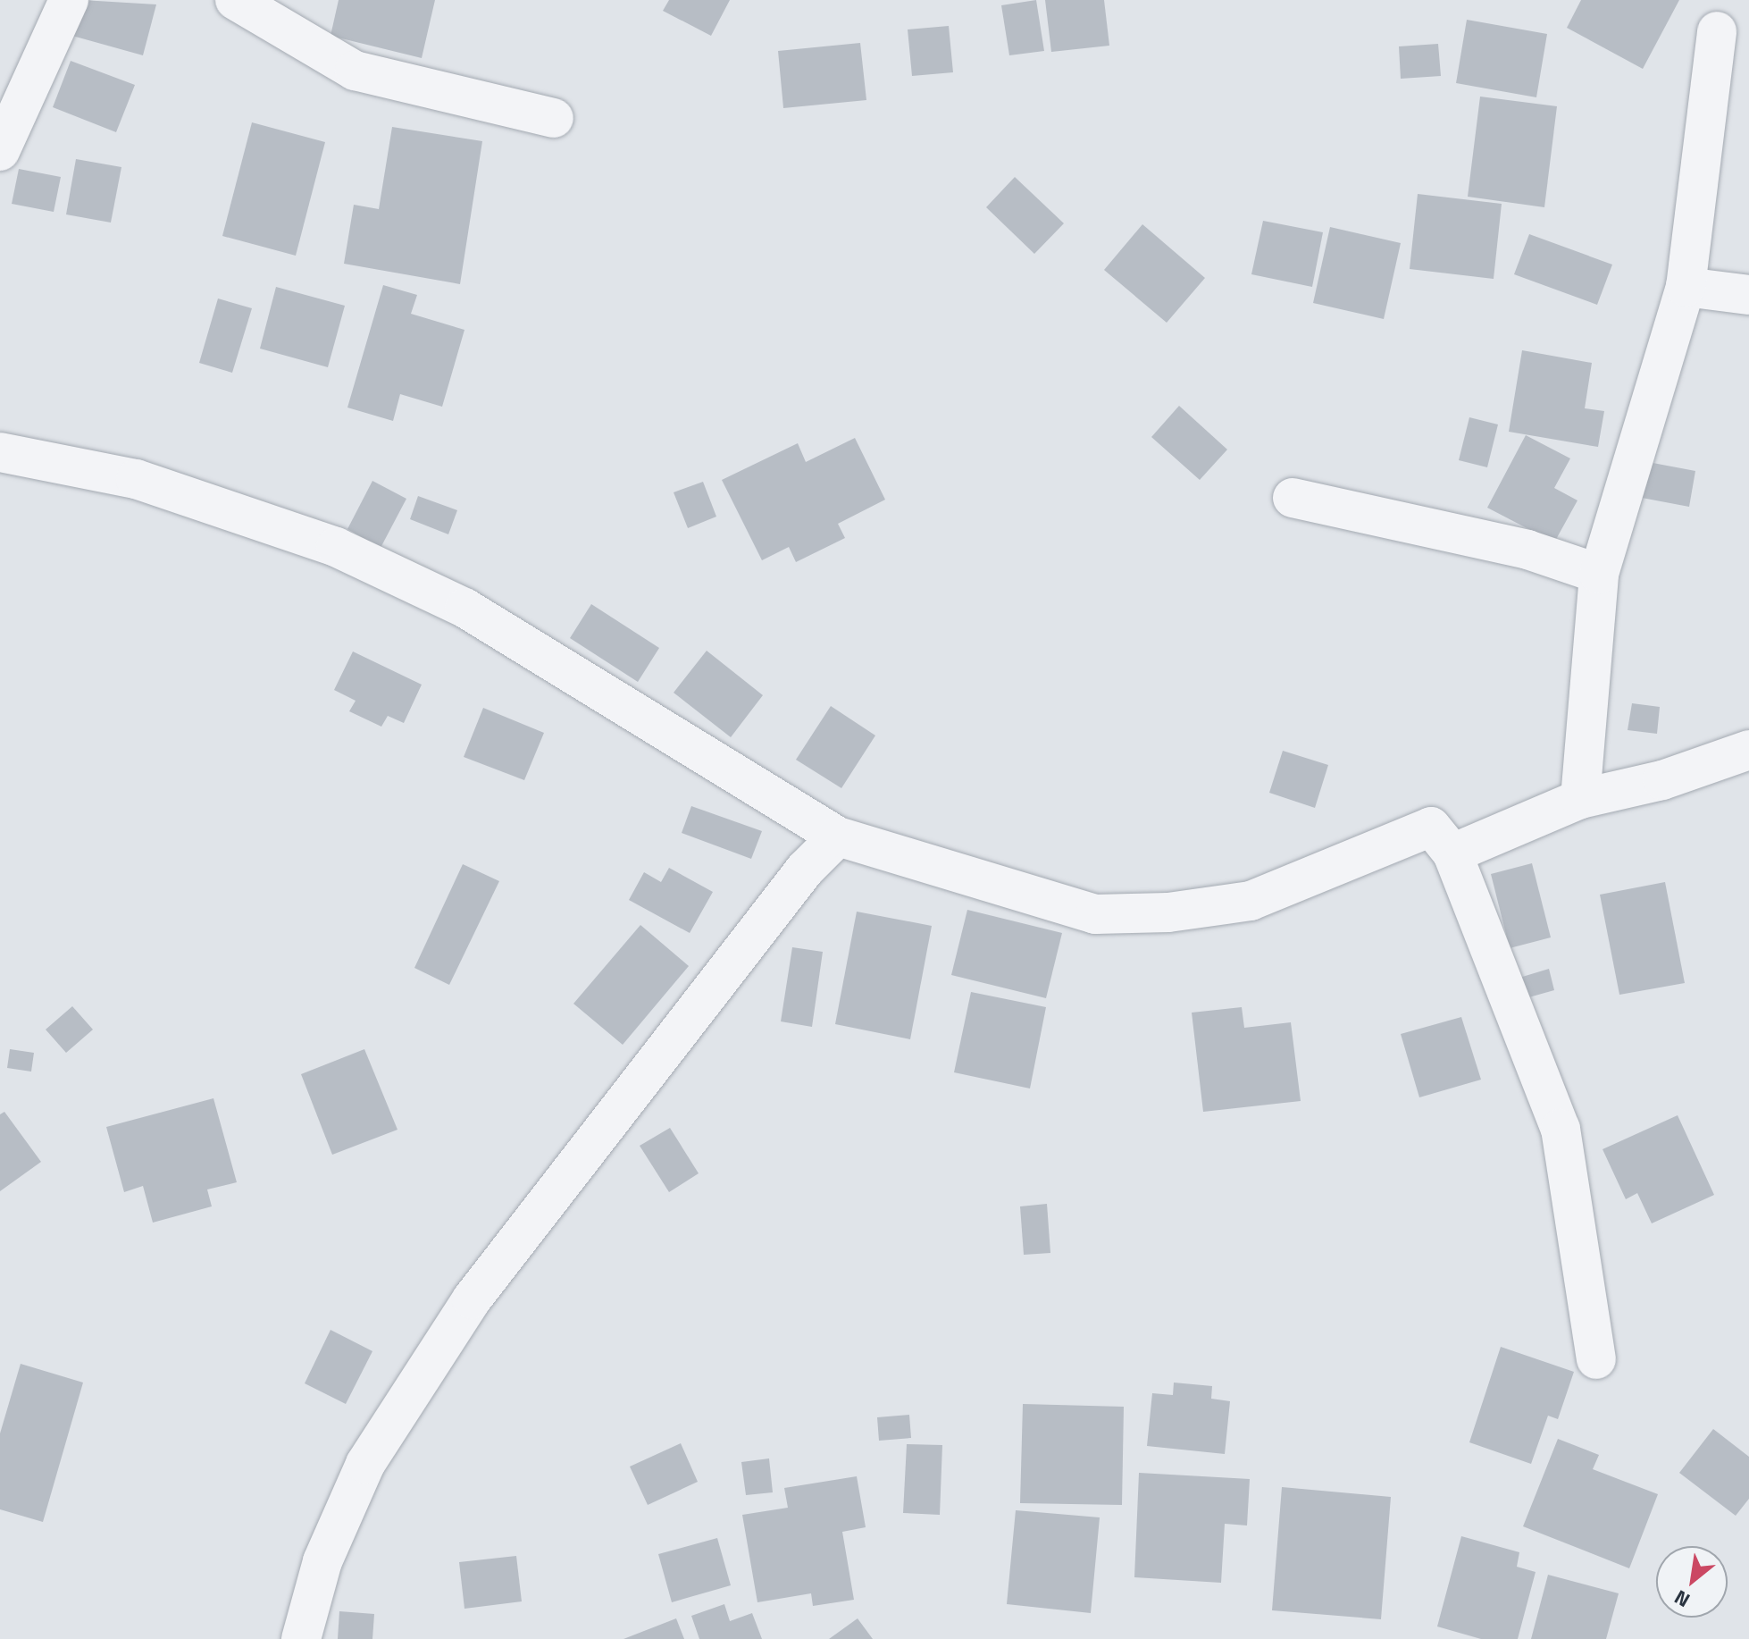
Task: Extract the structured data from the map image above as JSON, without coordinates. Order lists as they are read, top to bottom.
{
  "north": "bottom left"
}
